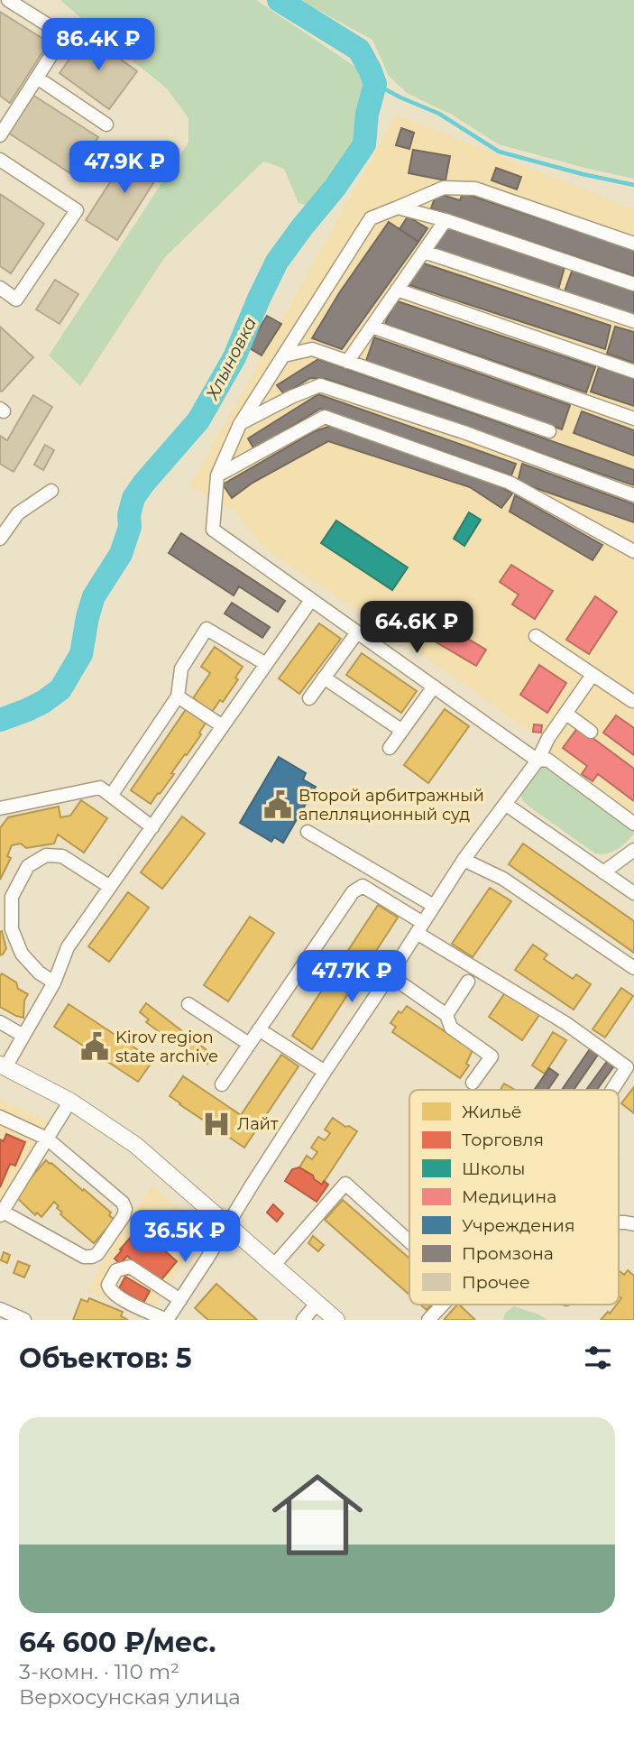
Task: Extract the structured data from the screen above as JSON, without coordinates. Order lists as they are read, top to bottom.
{
  "water": ["Хлыновка"],
  "places": {
    "public building": ["Второй арбитражный апелляционный суд", "Kirov region state archive"],
    "hospital": ["Лайт"]
  },
  "legend": [
    "Жильё",
    "Торговля",
    "Школы",
    "Медицина",
    "Учреждения",
    "Промзона",
    "Прочее"
  ],
  "page": {
    "price": [
      "86.4K ₽",
      "47.9K ₽",
      "64.6K ₽",
      "47.7K ₽",
      "36.5K ₽"
    ],
    "heading": "Объектов: 5",
    "list": [
      {
        "name": "64 600 ₽/мес.",
        "note": "3-комн. · 110 m² · Верхосунская улица"
      }
    ]
  }
}
